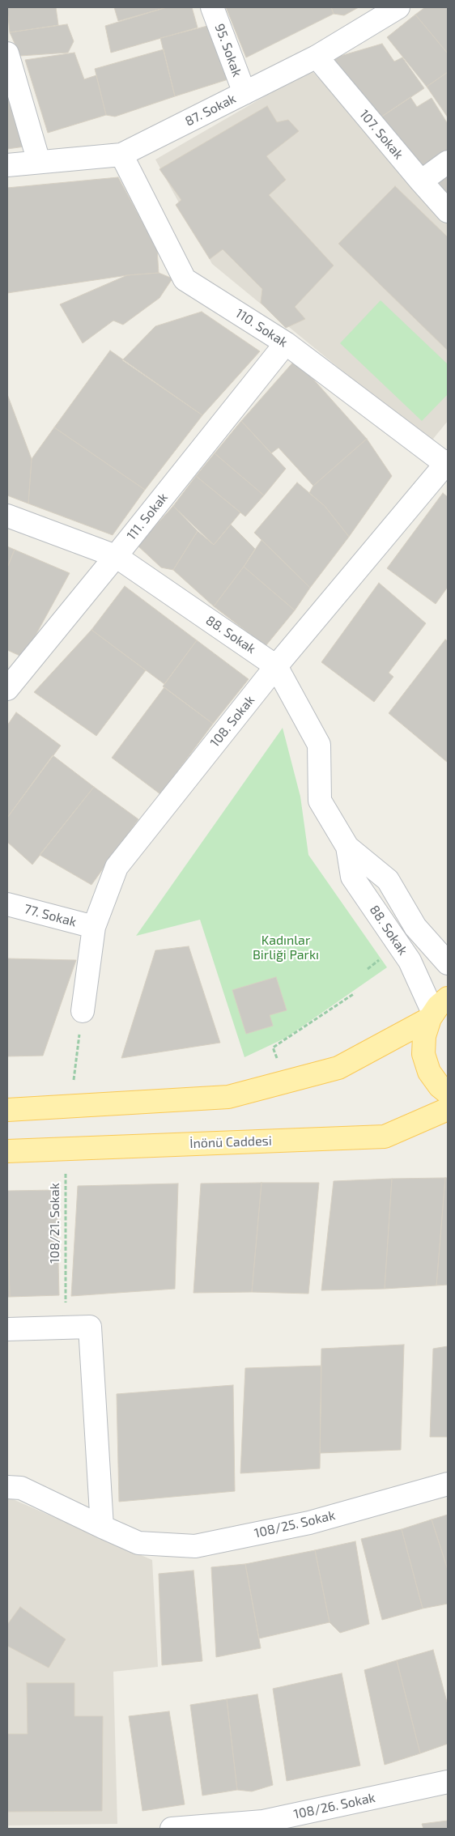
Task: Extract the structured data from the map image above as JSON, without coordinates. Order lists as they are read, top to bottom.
{
  "streets": {
    "main road": ["İnönü Caddesi"],
    "street": [
      "95. Sokak",
      "87. Sokak",
      "107. Sokak",
      "110. Sokak",
      "111. Sokak",
      "88. Sokak",
      "108. Sokak",
      "77. Sokak",
      "108/25. Sokak",
      "108/26. Sokak"
    ],
    "path": ["108/21. Sokak"]
  },
  "crossings": [
    ["95. Sokak", "87. Sokak"],
    ["87. Sokak", "107. Sokak"],
    ["87. Sokak", "110. Sokak"],
    ["110. Sokak", "111. Sokak"],
    ["110. Sokak", "108. Sokak"],
    ["111. Sokak", "88. Sokak"],
    ["88. Sokak", "108. Sokak"],
    ["108. Sokak", "77. Sokak"],
    ["İnönü Caddesi", "108/21. Sokak"]
  ],
  "parks": ["Kadınlar Birliği Parkı"]
}
